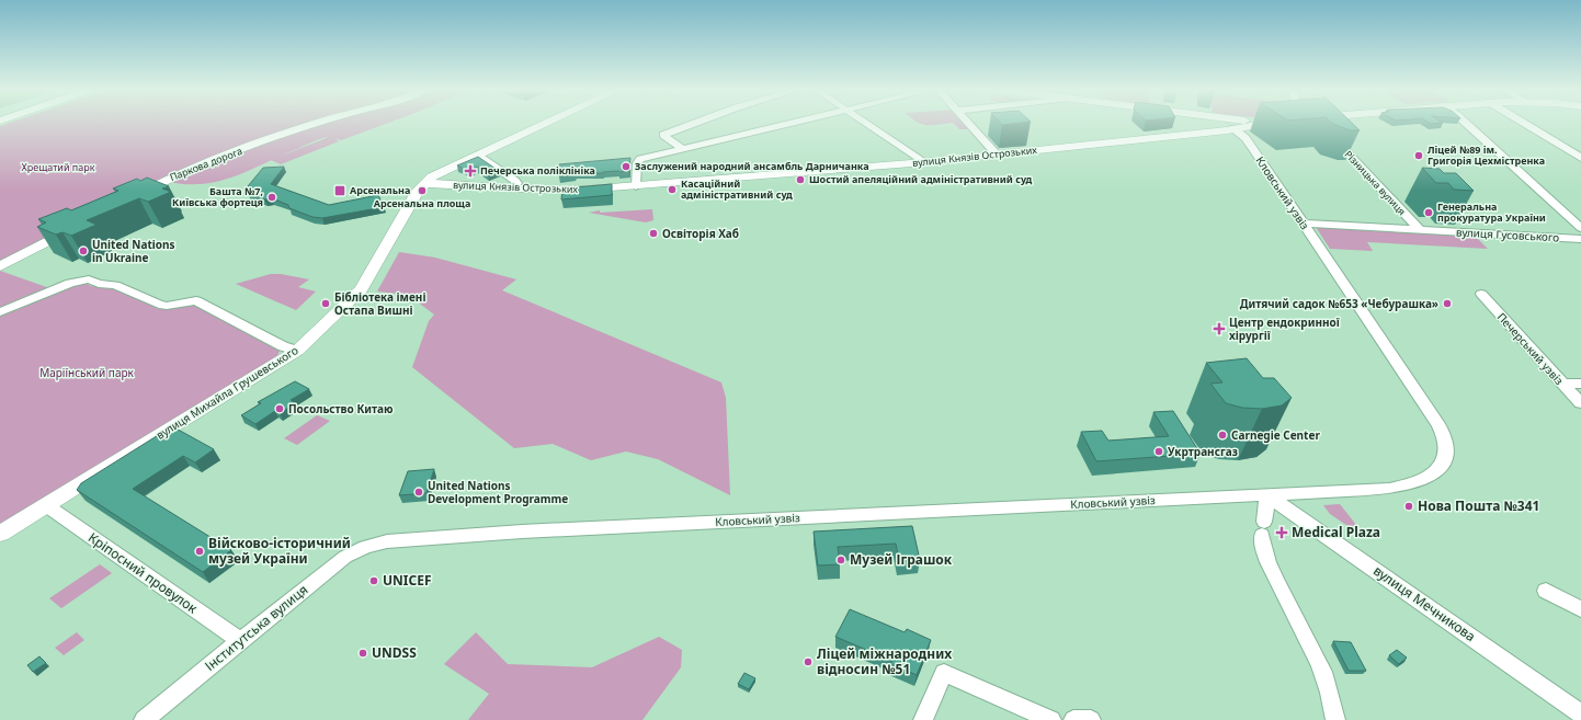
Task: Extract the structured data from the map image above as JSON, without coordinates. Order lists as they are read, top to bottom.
{
  "streets": {
    "main road": ["вулиця Князів Острозьких", "Паркова дорога", "вулиця Михайла Грушевського"],
    "street": [
      "Різницька вулиця",
      "Кловський узвіз",
      "вулиця Гусовського",
      "Печерський узвіз",
      "Кріпосний провулок",
      "вулиця Мечникова",
      "Інститутська вулиця"
    ]
  },
  "crossings": [
    ["вулиця Князів Острозьких", "Кловський узвіз"],
    ["вулиця Князів Острозьких", "вулиця Михайла Грушевського"],
    ["Різницька вулиця", "вулиця Гусовського"],
    ["Кловський узвіз", "вулиця Гусовського"],
    ["Кловський узвіз", "вулиця Мечникова"],
    ["Кловський узвіз", "Інститутська вулиця"],
    ["вулиця Михайла Грушевського", "Кріпосний провулок"],
    ["Кріпосний провулок", "Інститутська вулиця"]
  ],
  "parks": ["Хрещатий парк", "Маріїнський парк"],
  "places": {
    "other": [
      "Ліцей №89 ім. Григорія Цехмістренка",
      "Заслужений народний ансамбль Дарничанка",
      "Шостий апеляційний адміністративний суд",
      "Касаційний адміністративний суд",
      "Арсенальна площа",
      "Башта №7, Київська фортеця",
      "Генеральна прокуратура України",
      "Освіторія Хаб",
      "United Nations in Ukraine",
      "Бібліотека імені Остапа Вишні",
      "Дитячий садок №653 «Чебурашка»",
      "Посольство Китаю",
      "Carnegie Center",
      "Укртрансгаз",
      "United Nations Development Programme",
      "Нова Пошта №341",
      "Війсково-історичний музей України",
      "Музей Іграшок",
      "UNICEF",
      "UNDSS",
      "Ліцей міжнародних відносин №51"
    ],
    "health": ["Печерська поліклініка", "Центр ендокринної хірургії", "Medical Plaza"],
    "transit": ["Арсенальна"]
  }
}
